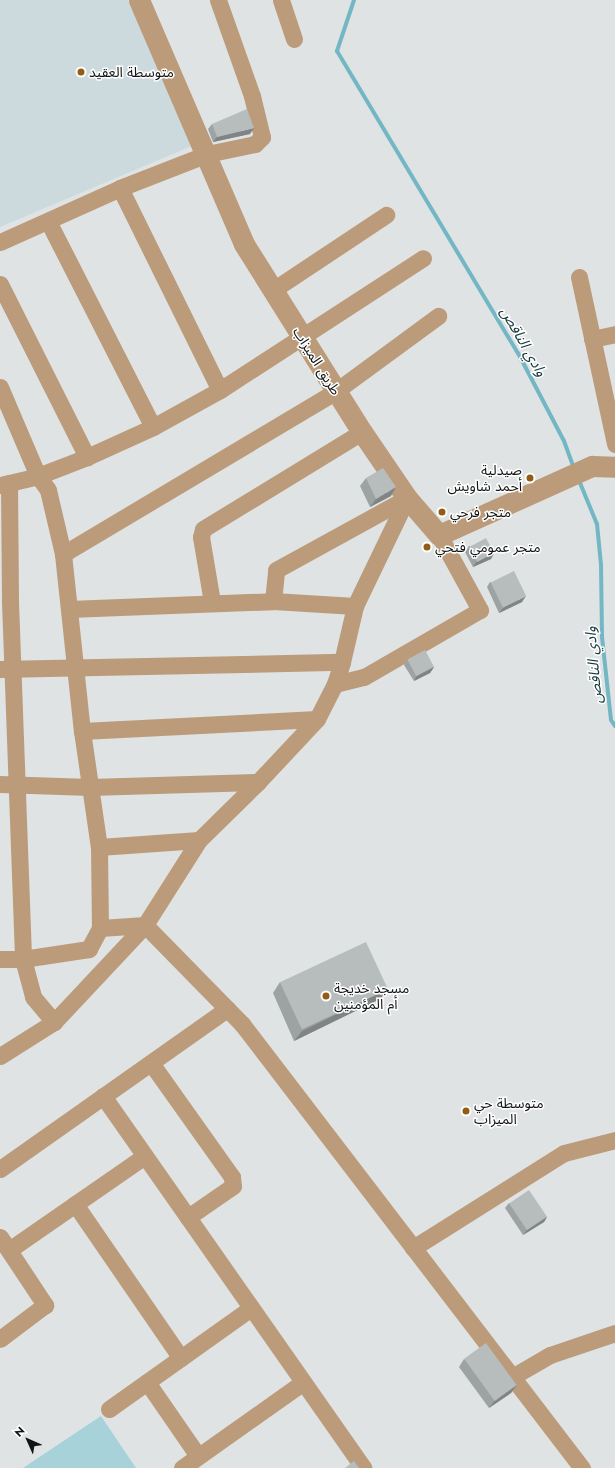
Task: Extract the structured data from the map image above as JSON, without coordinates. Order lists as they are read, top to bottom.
{
  "streets": {
    "street": ["طريق الميزاب"]
  },
  "water": ["وادي الناقص"],
  "places": [
    "متوسطة العقيد",
    "صيدلية أحمد شاويش",
    "متجر فرحي",
    "متجر عمومي فتحي",
    "مسجد خديجة أم المؤمنين",
    "متوسطة حي الميزاب"
  ],
  "north": "top left"
}
